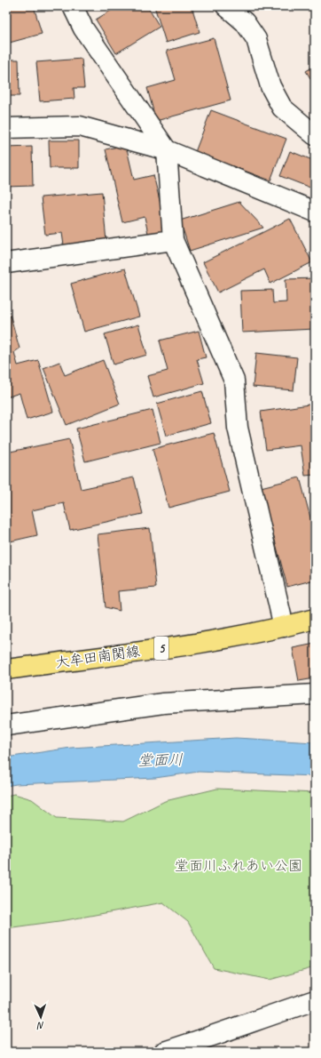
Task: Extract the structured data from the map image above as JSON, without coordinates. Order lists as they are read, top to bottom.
{
  "streets": {
    "main road": ["5", "大牟田南関線"]
  },
  "water": ["堂面川"],
  "parks": ["堂面川ふれあい公園"],
  "north": "bottom"
}
